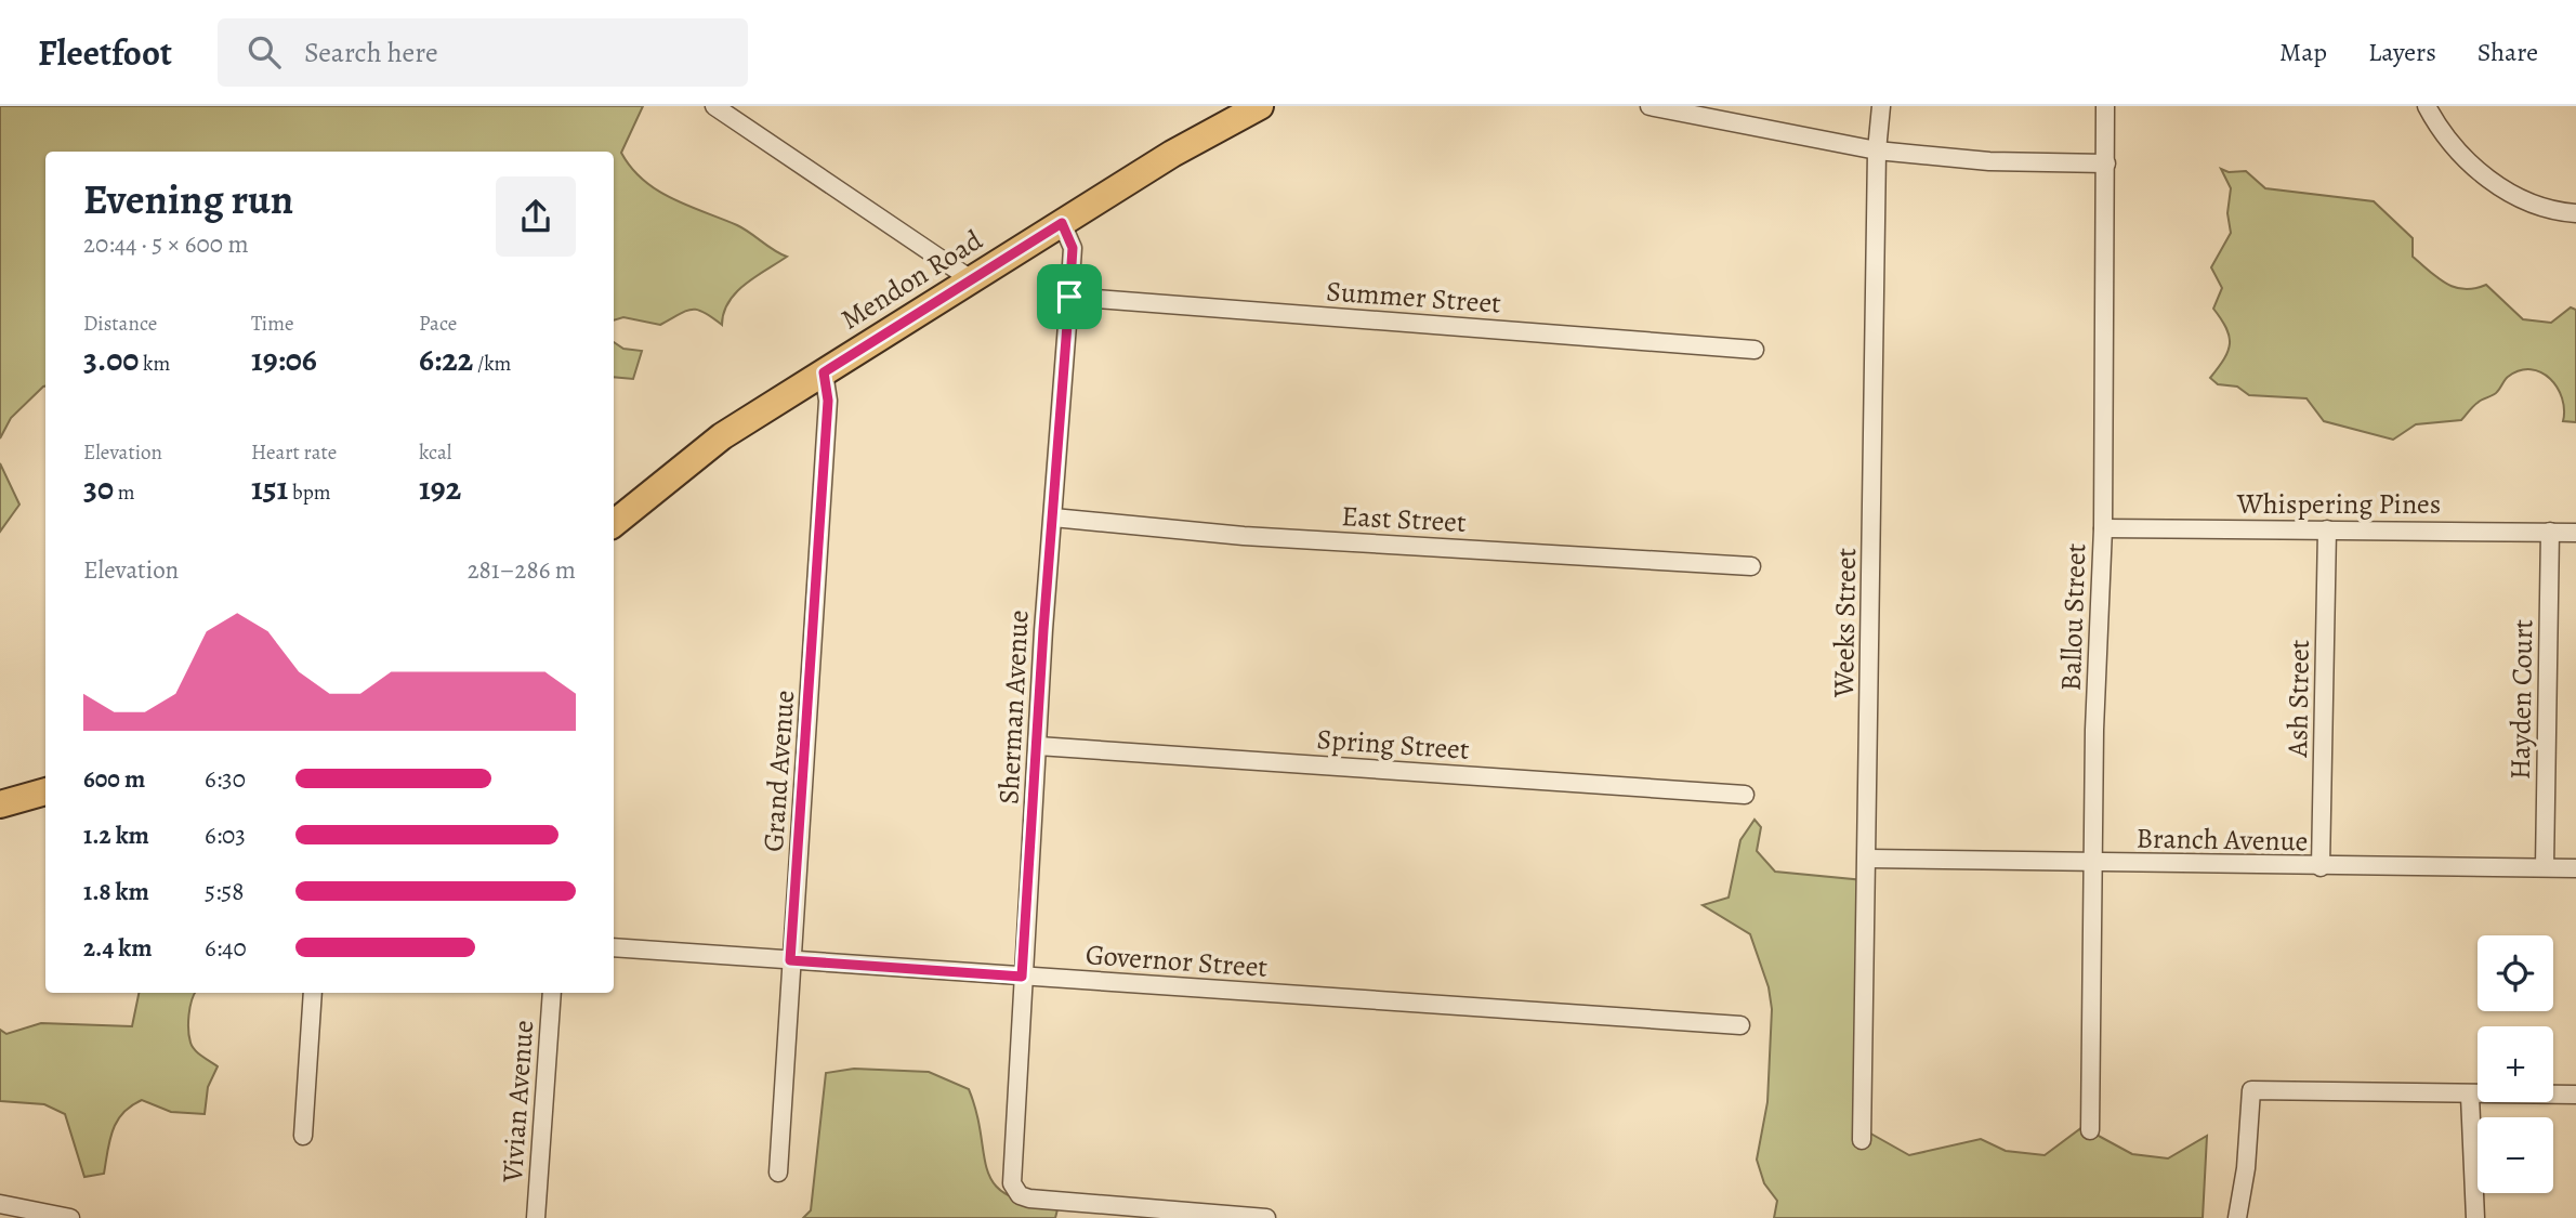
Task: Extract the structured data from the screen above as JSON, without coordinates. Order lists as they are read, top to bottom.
{
  "streets": {
    "main road": ["Mendon Road"],
    "street": [
      "Summer Street",
      "Whispering Pines",
      "East Street",
      "Ballou Street",
      "Weeks Street",
      "Ash Street",
      "Hayden Court",
      "Sherman Avenue",
      "Spring Street",
      "Grand Avenue",
      "Branch Avenue",
      "Governor Street",
      "Vivian Avenue"
    ]
  },
  "crossings": [
    ["Mendon Road", "Sherman Avenue"],
    ["Mendon Road", "Grand Avenue"],
    ["Summer Street", "Sherman Avenue"],
    ["Whispering Pines", "Ballou Street"],
    ["Whispering Pines", "Ash Street"],
    ["Whispering Pines", "Hayden Court"],
    ["East Street", "Sherman Avenue"],
    ["Ballou Street", "Branch Avenue"],
    ["Weeks Street", "Branch Avenue"],
    ["Ash Street", "Branch Avenue"],
    ["Hayden Court", "Branch Avenue"],
    ["Sherman Avenue", "Spring Street"],
    ["Sherman Avenue", "Governor Street"],
    ["Grand Avenue", "Governor Street"]
  ],
  "page": {
    "header": "Fleetfoot",
    "search": "Search here",
    "nav": ["Map", "Layers", "Share"],
    "heading": ["Evening run", "20:44 · 5 × 600 m"],
    "stats": [
      ["Distance", "3.00 km"],
      ["Time", "19:06"],
      ["Pace", "6:22 /km"],
      ["Elevation", "30 m"],
      ["Heart rate", "151 bpm"],
      ["kcal", "192"]
    ],
    "chart": ["Elevation", "281–286 m"],
    "list": [
      {
        "name": "600 m",
        "note": "6:30"
      },
      {
        "name": "1.2 km",
        "note": "6:03"
      },
      {
        "name": "1.8 km",
        "note": "5:58"
      },
      {
        "name": "2.4 km",
        "note": "6:40"
      }
    ],
    "map_buttons": ["+", "−"]
  }
}
